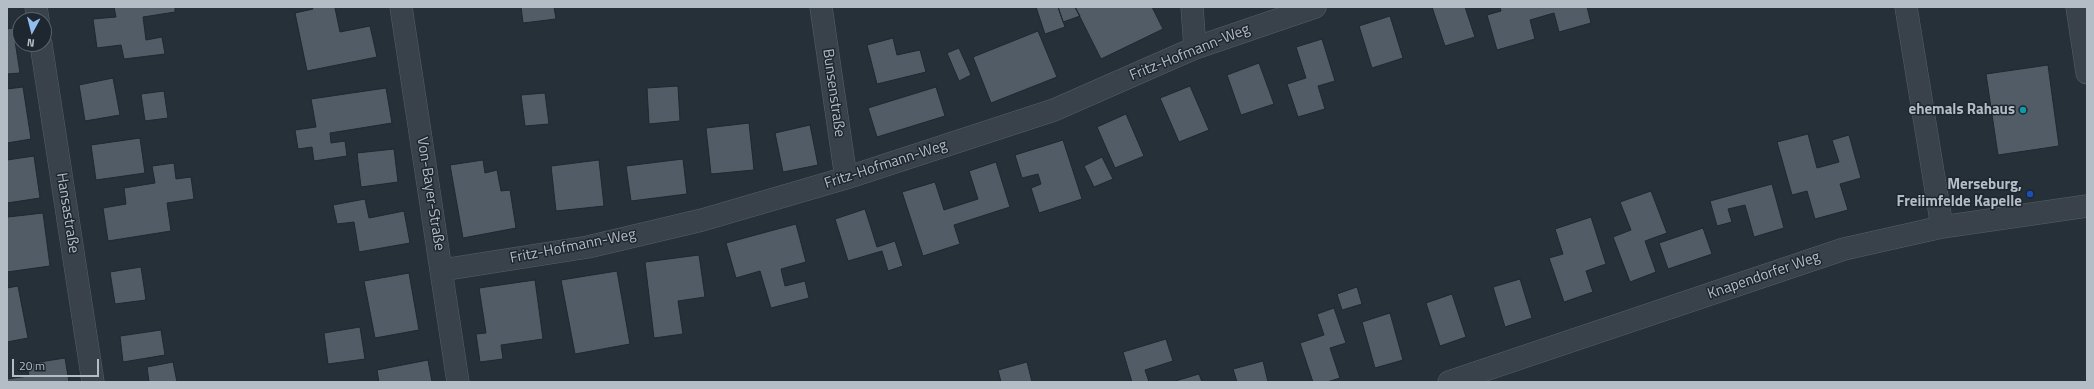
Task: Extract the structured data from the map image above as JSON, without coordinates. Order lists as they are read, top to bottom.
{
  "streets": {
    "street": [
      "Fritz-Hofmann-Weg",
      "Bunsenstraße",
      "Von-Bayer-Straße",
      "Hansastraße",
      "Knapendorfer Weg"
    ]
  },
  "crossings": [
    ["Fritz-Hofmann-Weg", "Bunsenstraße"],
    ["Fritz-Hofmann-Weg", "Von-Bayer-Straße"]
  ],
  "places": ["ehemals Rahaus", "Merseburg, Freiimfelde Kapelle"],
  "scale_bar": "20 m",
  "north": "bottom"
}
